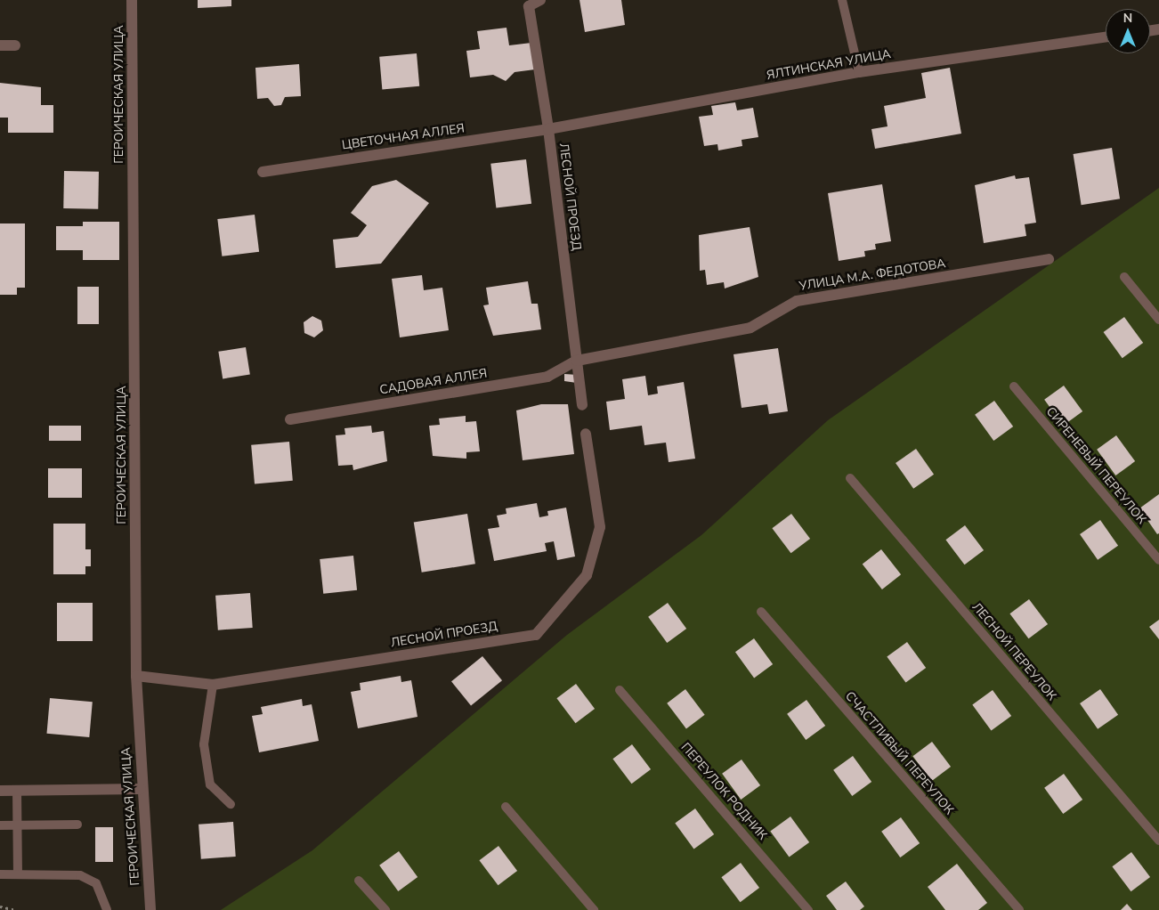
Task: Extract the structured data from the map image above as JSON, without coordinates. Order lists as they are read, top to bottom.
{
  "streets": {
    "street": [
      "ЯЛТИНСКАЯ УЛИЦА",
      "ГЕРОИЧЕСКАЯ УЛИЦА",
      "ЦВЕТОЧНАЯ АЛЛЕЯ",
      "ЛЕСНОЙ ПРОЕЗД",
      "УЛИЦА М.А. ФЕДОТОВА",
      "САДОВАЯ АЛЛЕЯ"
    ],
    "lane": [
      "СИРЕНЕВЫЙ ПЕРЕУЛОК",
      "ЛЕСНОЙ ПЕРЕУЛОК",
      "СЧАСТЛИВЫЙ ПЕРЕУЛОК",
      "ПЕРЕУЛОК РОДНИК"
    ]
  },
  "crossings": [
    ["ЯЛТИНСКАЯ УЛИЦА", "ЦВЕТОЧНАЯ АЛЛЕЯ"],
    ["ЯЛТИНСКАЯ УЛИЦА", "ЛЕСНОЙ ПРОЕЗД"],
    ["ГЕРОИЧЕСКАЯ УЛИЦА", "ЛЕСНОЙ ПРОЕЗД"],
    ["ЦВЕТОЧНАЯ АЛЛЕЯ", "ЛЕСНОЙ ПРОЕЗД"],
    ["ЛЕСНОЙ ПРОЕЗД", "УЛИЦА М.А. ФЕДОТОВА"],
    ["ЛЕСНОЙ ПРОЕЗД", "САДОВАЯ АЛЛЕЯ"],
    ["УЛИЦА М.А. ФЕДОТОВА", "САДОВАЯ АЛЛЕЯ"]
  ],
  "north": "top"
}
